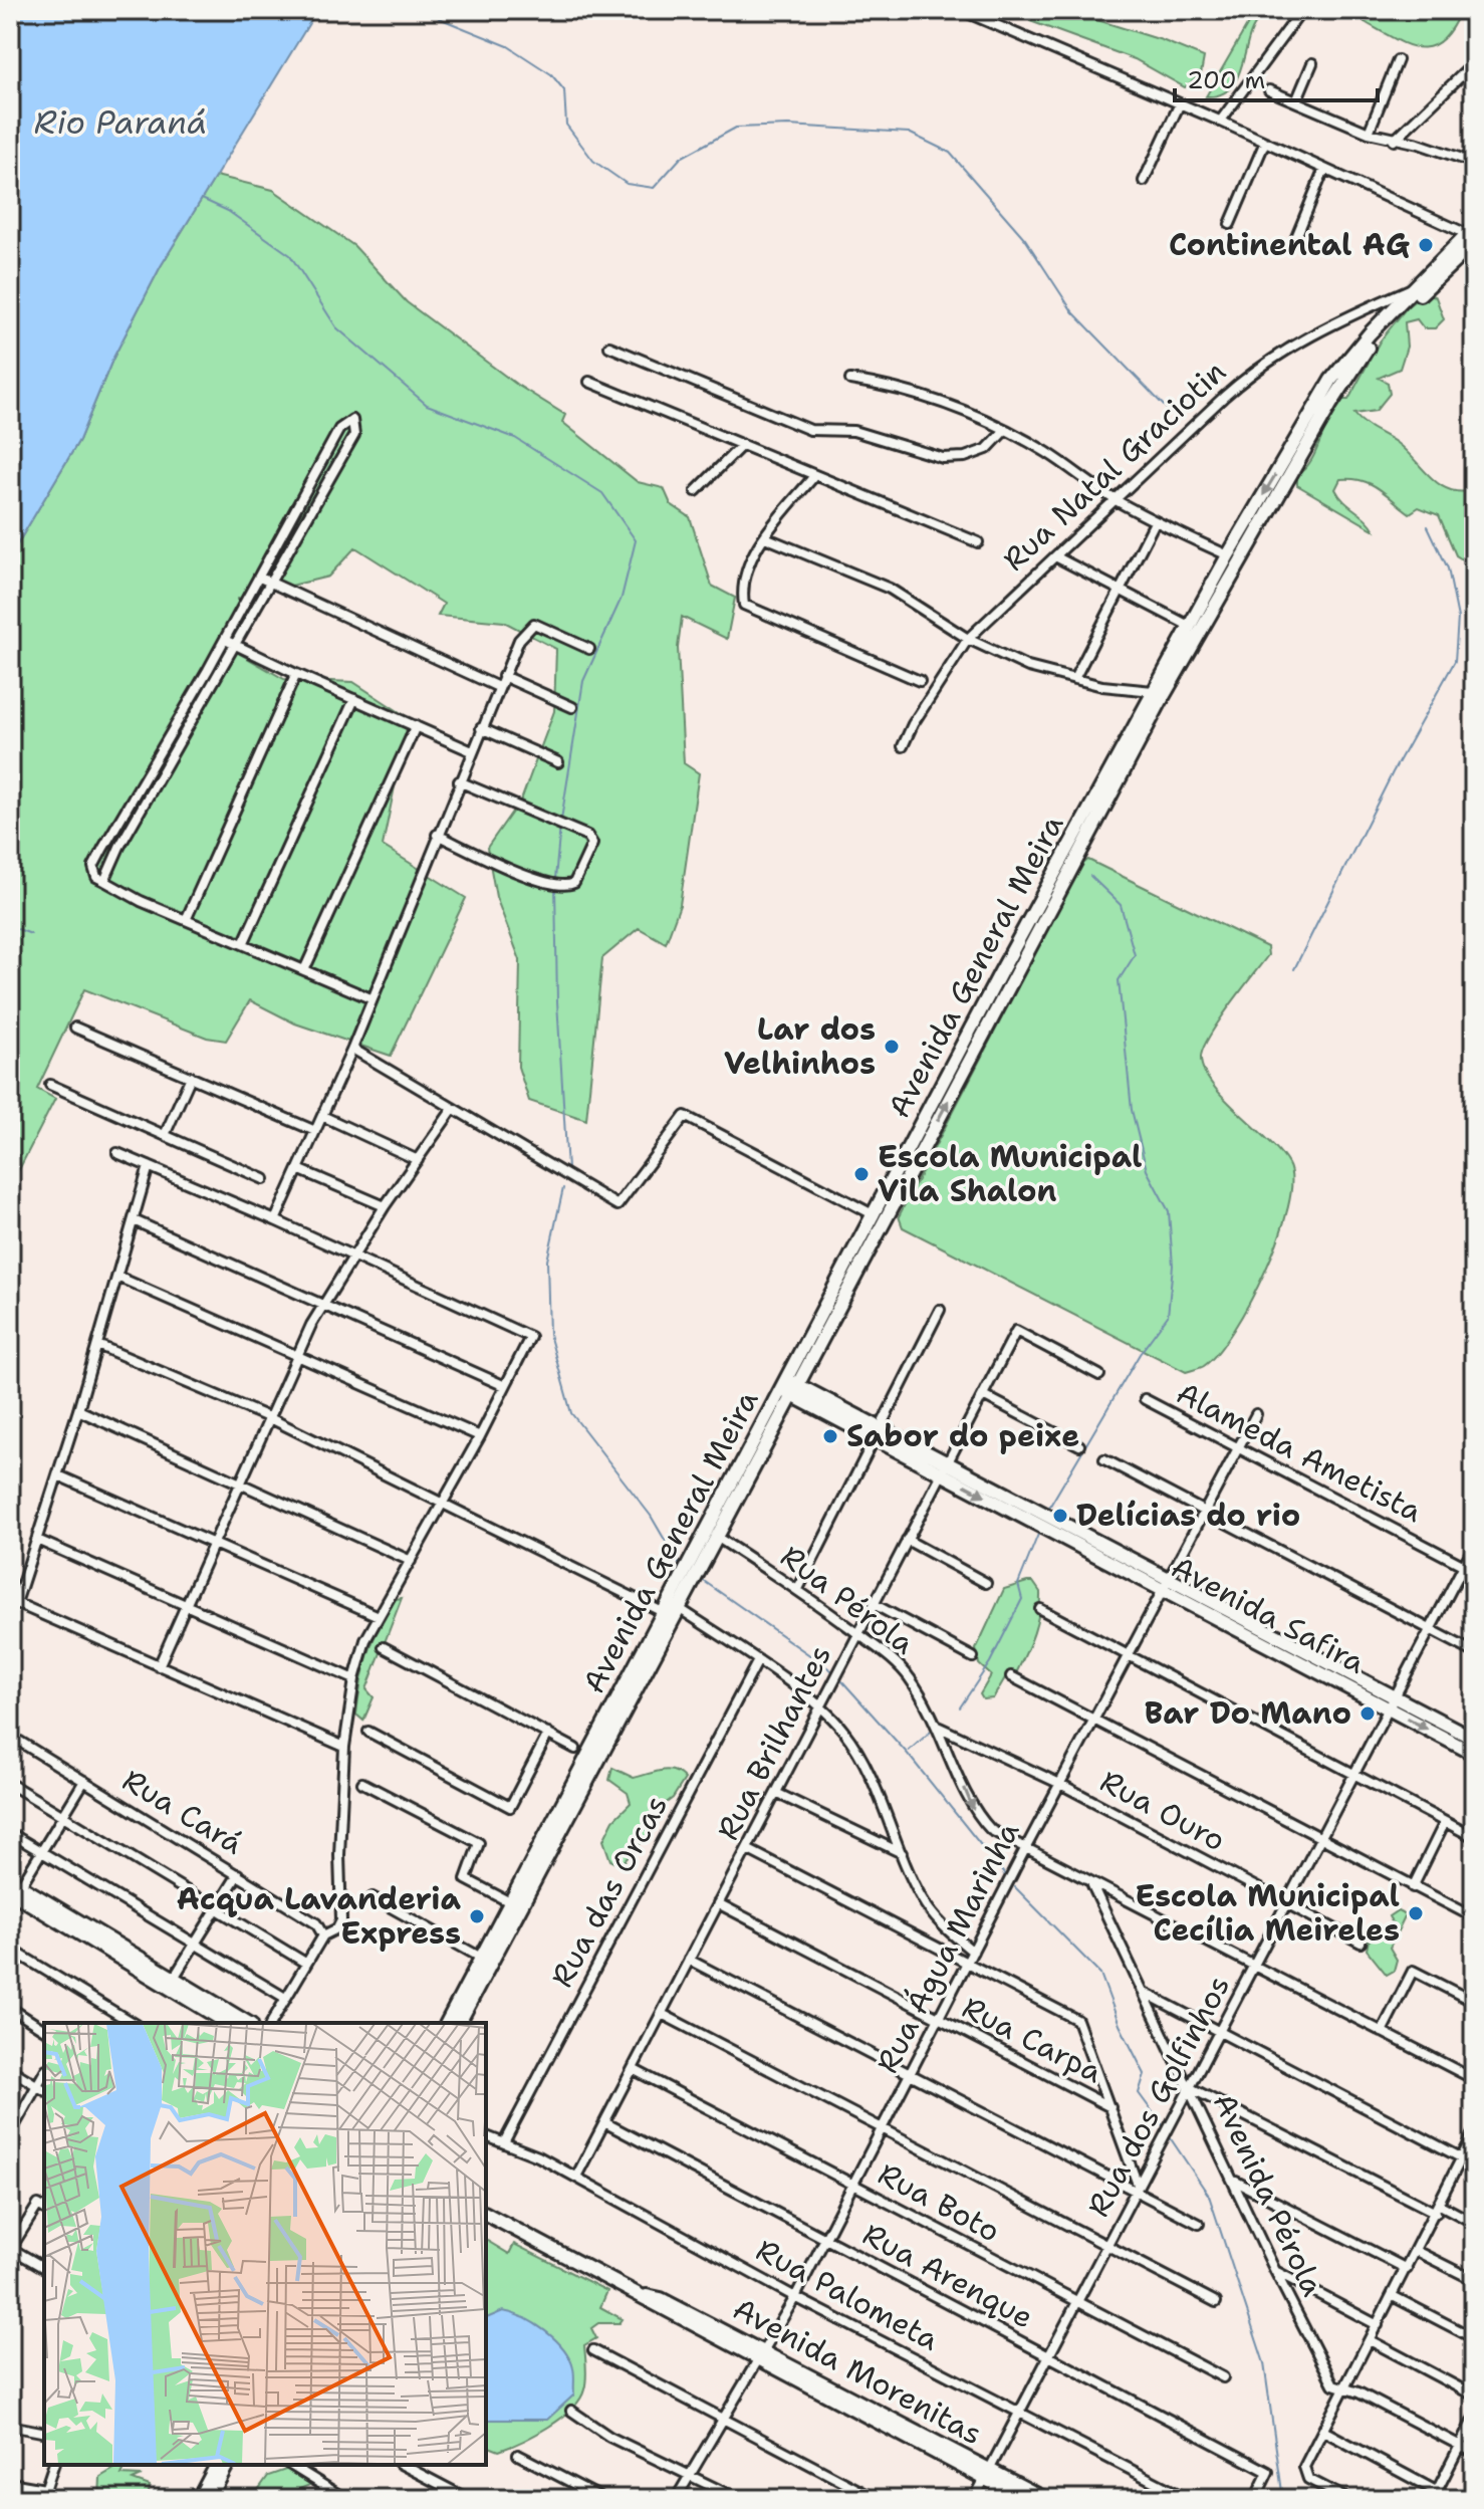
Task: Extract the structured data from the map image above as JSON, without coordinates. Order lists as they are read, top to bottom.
{
  "streets": {
    "main road": ["Avenida General Meira", "Avenida Safira", "Avenida Morenitas"],
    "street": [
      "Rua Natal Graciotin",
      "Alameda Ametista",
      "Rua Pérola",
      "Rua Brilhantes",
      "Rua Ouro",
      "Rua Cará",
      "Rua das Orcas",
      "Rua Água Marinha",
      "Rua Carpa",
      "Rua dos Golfinhos",
      "Avenida Pérola",
      "Rua Boto",
      "Rua Arenque",
      "Rua Palometa"
    ]
  },
  "crossings": [
    ["Rua Natal Graciotin", "Avenida General Meira"],
    ["Avenida General Meira", "Rua Pérola"],
    ["Avenida General Meira", "Avenida Safira"],
    ["Alameda Ametista", "Rua Água Marinha"],
    ["Alameda Ametista", "Rua dos Golfinhos"],
    ["Rua Pérola", "Rua Brilhantes"],
    ["Rua Pérola", "Rua Ouro"],
    ["Rua Pérola", "Rua Água Marinha"],
    ["Rua Pérola", "Rua dos Golfinhos"],
    ["Rua Pérola", "Avenida Pérola"],
    ["Avenida Safira", "Rua Brilhantes"],
    ["Avenida Safira", "Rua Água Marinha"],
    ["Avenida Safira", "Rua dos Golfinhos"],
    ["Rua Brilhantes", "Rua Carpa"],
    ["Rua Brilhantes", "Rua Boto"],
    ["Rua Brilhantes", "Rua Arenque"],
    ["Rua Brilhantes", "Rua Palometa"],
    ["Rua Ouro", "Rua Água Marinha"],
    ["Rua Ouro", "Rua dos Golfinhos"],
    ["Rua das Orcas", "Rua Palometa"],
    ["Rua Água Marinha", "Rua Carpa"],
    ["Rua Água Marinha", "Rua Boto"],
    ["Rua Água Marinha", "Rua Arenque"],
    ["Rua Água Marinha", "Rua Palometa"],
    ["Rua Água Marinha", "Avenida Morenitas"],
    ["Rua dos Golfinhos", "Avenida Pérola"],
    ["Rua dos Golfinhos", "Rua Boto"],
    ["Rua dos Golfinhos", "Rua Arenque"],
    ["Rua dos Golfinhos", "Rua Palometa"],
    ["Rua dos Golfinhos", "Avenida Morenitas"]
  ],
  "water": ["Rio Paraná"],
  "places": [
    "Continental AG",
    "Lar dos Velhinhos",
    "Escola Municipal Vila Shalon",
    "Sabor do peixe",
    "Delícias do rio",
    "Bar Do Mano",
    "Escola Municipal Cecília Meireles",
    "Acqua Lavanderia Express"
  ],
  "scale_bar": "200 m"
}
